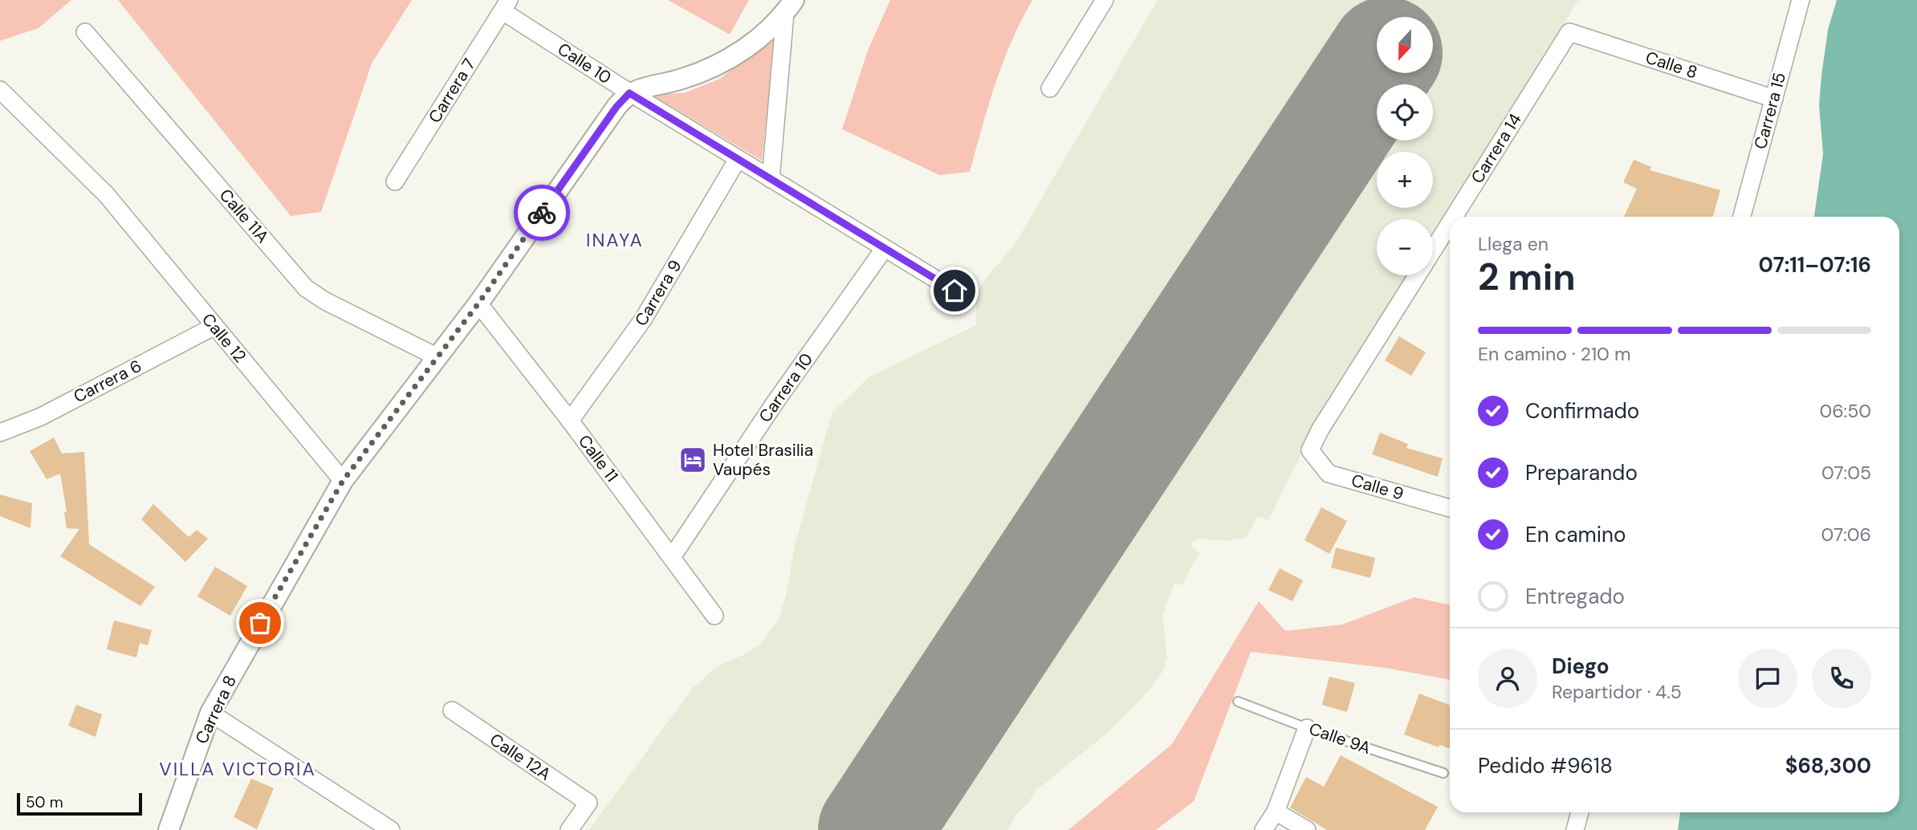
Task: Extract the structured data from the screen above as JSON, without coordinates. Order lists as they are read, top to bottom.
{
  "streets": {
    "street": [
      "Calle 10",
      "Calle 8",
      "Carrera 7",
      "Carrera 15",
      "Carrera 14",
      "Calle 11A",
      "Carrera 9",
      "Calle 12",
      "Carrera 6",
      "Carrera 10",
      "Calle 11",
      "Calle 9",
      "Carrera 8",
      "Calle 12A"
    ],
    "lane": ["Calle 9A"]
  },
  "crossings": [
    ["Calle 10", "Carrera 7"],
    ["Calle 10", "Carrera 9"],
    ["Calle 10", "Carrera 10"],
    ["Calle 10", "Carrera 8"],
    ["Calle 8", "Carrera 15"],
    ["Calle 8", "Carrera 14"],
    ["Carrera 14", "Calle 9"],
    ["Calle 11A", "Carrera 8"],
    ["Carrera 9", "Calle 11"],
    ["Calle 12", "Carrera 6"],
    ["Calle 12", "Carrera 8"],
    ["Carrera 10", "Calle 11"],
    ["Calle 11", "Carrera 8"]
  ],
  "districts": ["INAYA", "VILLA VICTORIA"],
  "places": {
    "hotel": ["Hotel Brasilia Vaupés"]
  },
  "scale_bar": "50 m",
  "north": "bottom",
  "page": {
    "map_buttons": ["+", "−"],
    "heading": ["2 min", "Llega en", "07:11–07:16"],
    "panel": [
      "Diego",
      "Repartidor · 4.5",
      "Pedido #9618",
      "$68,300"
    ],
    "bar": "En camino · 210 m",
    "list": [
      ["Confirmado", "06:50"],
      ["Preparando", "07:05"],
      ["En camino", "07:06"],
      "Entregado"
    ],
    "scale": "50 m"
  }
}
